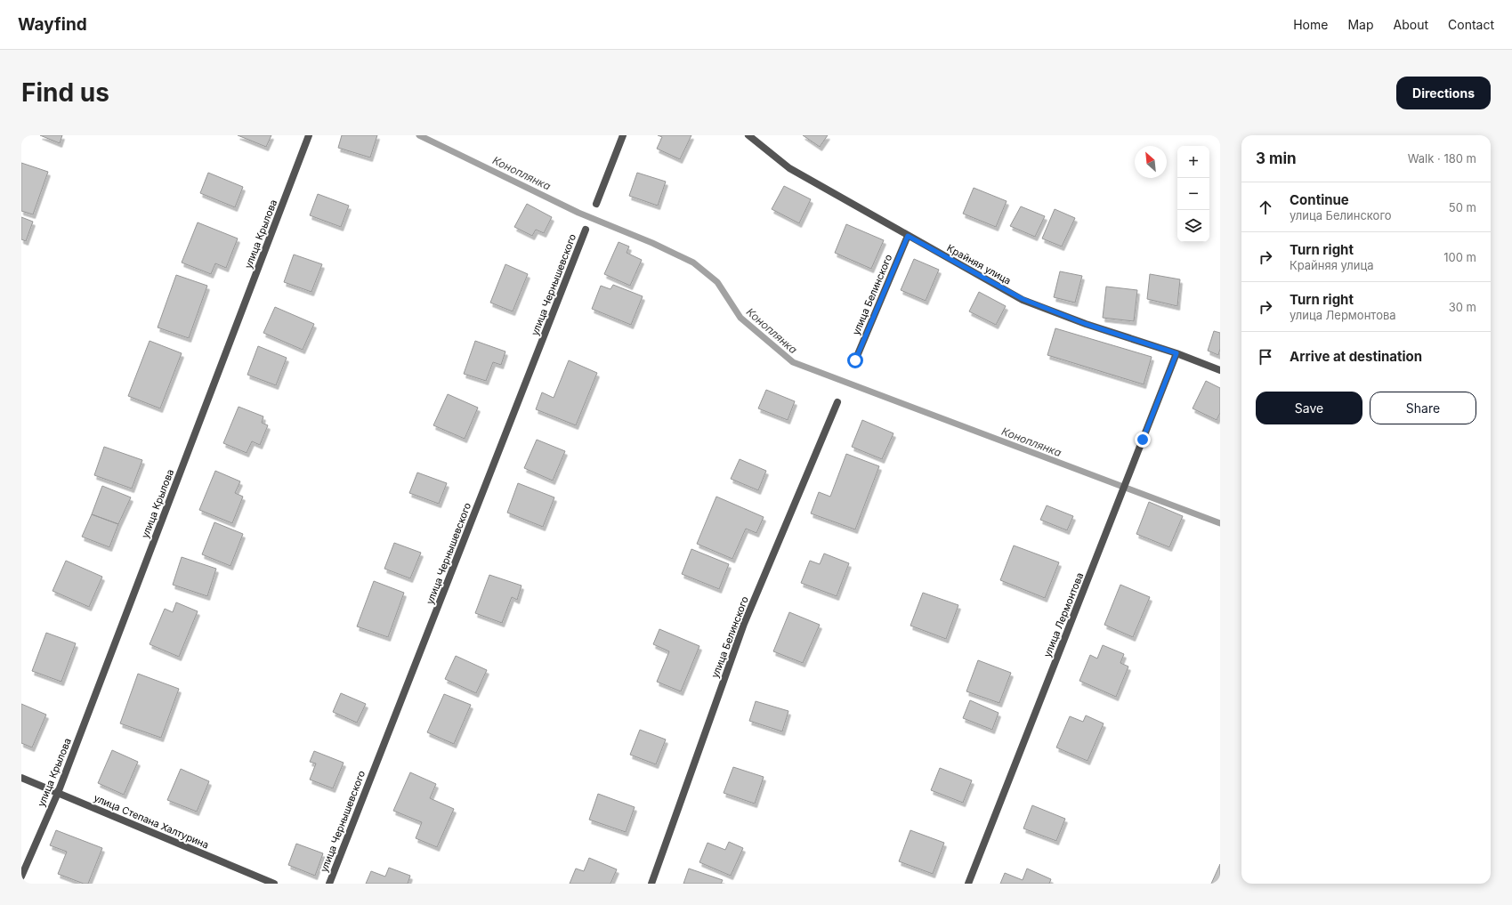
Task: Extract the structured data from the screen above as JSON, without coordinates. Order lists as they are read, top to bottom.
{
  "streets": {
    "street": [
      "улица Крылова",
      "Крайняя улица",
      "улица Чернышевского",
      "улица Белинского",
      "улица Лермонтова",
      "улица Степана Халтурина"
    ]
  },
  "crossings": [
    ["улица Крылова", "улица Степана Халтурина"],
    ["Крайняя улица", "улица Белинского"],
    ["Крайняя улица", "улица Лермонтова"]
  ],
  "water": ["Коноплянка"],
  "north": "top left",
  "page": {
    "header": "Wayfind",
    "nav": [
      "Home",
      "Map",
      "About",
      "Contact"
    ],
    "buttons": [
      "Directions",
      ["Save", "Share"]
    ],
    "title": "Find us",
    "heading": ["3 min", "Walk · 180 m"],
    "map_buttons": ["+", "−"],
    "list": [
      ["Continue", "улица Белинского", "50 m"],
      ["Turn right", "Крайняя улица", "100 m"],
      ["Turn right", "улица Лермонтова", "30 m"],
      "Arrive at destination"
    ]
  }
}
